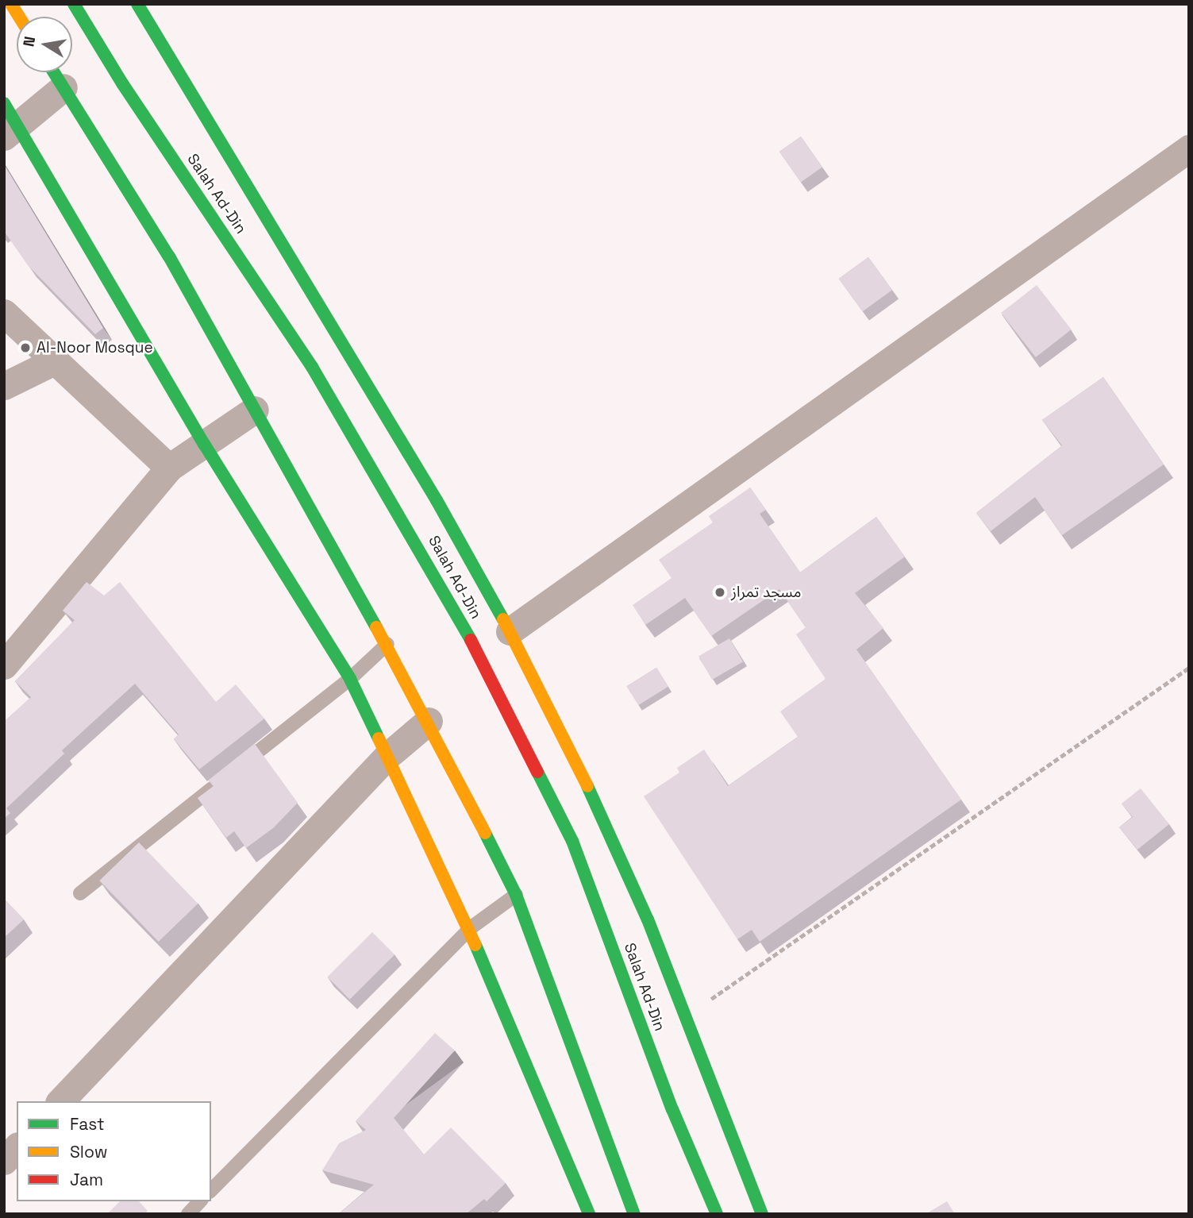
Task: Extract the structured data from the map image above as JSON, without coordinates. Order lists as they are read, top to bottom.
{
  "streets": {
    "main road": ["Salah Ad-Din"]
  },
  "places": ["Al-Noor Mosque", "مسجد تمراز"],
  "legend": ["Fast", "Slow", "Jam"],
  "north": "left"
}
